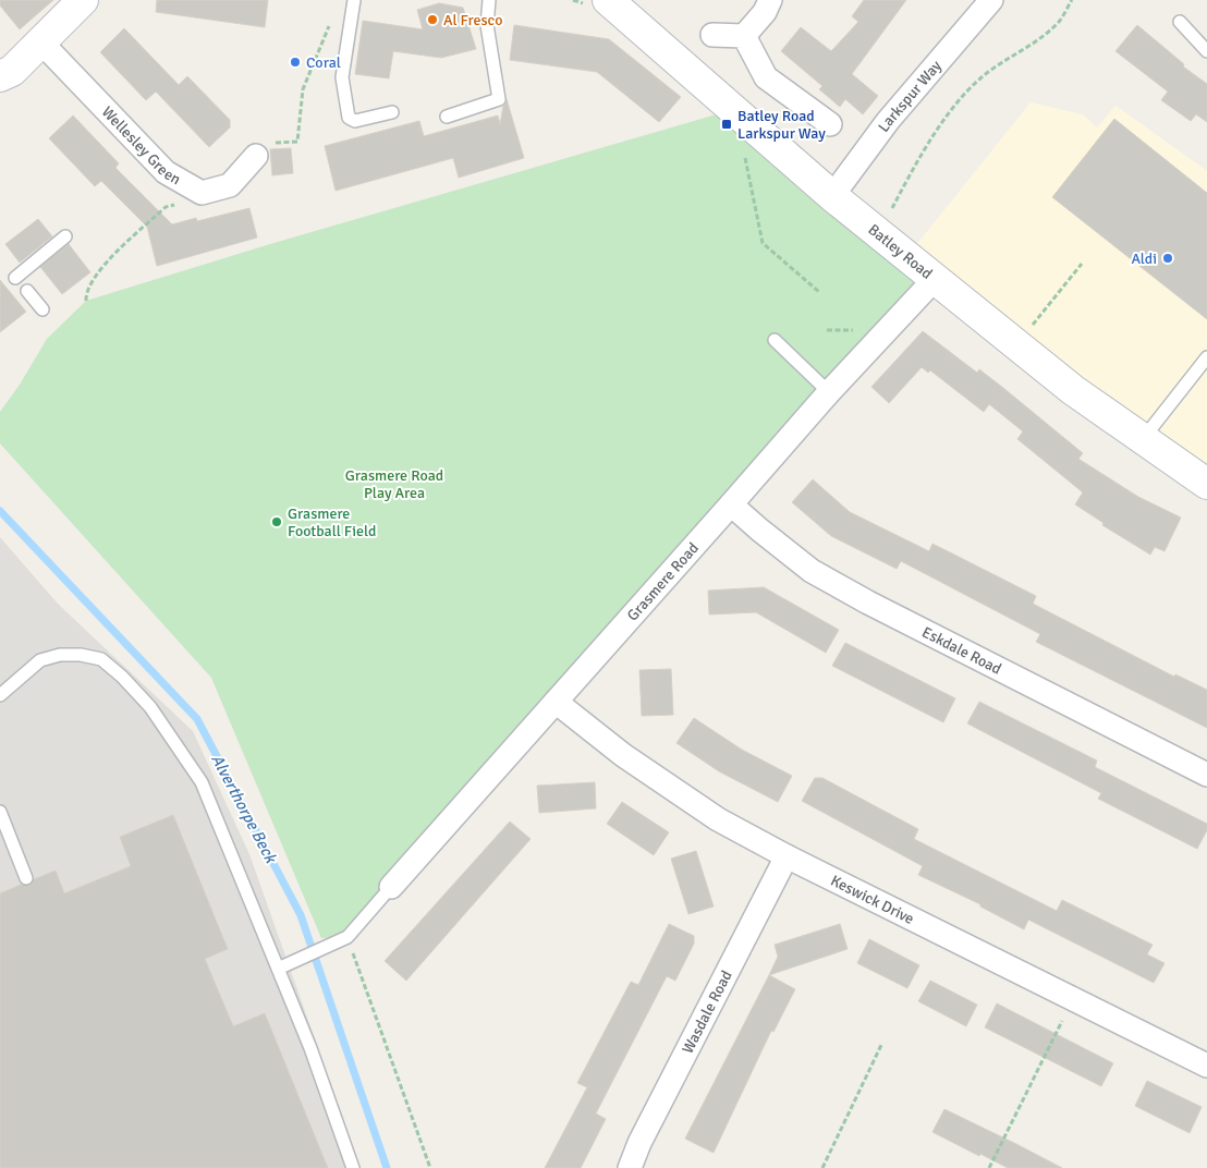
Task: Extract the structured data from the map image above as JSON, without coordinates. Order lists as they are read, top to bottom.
{
  "streets": {
    "street": [
      "Larkspur Way",
      "Wellesley Green",
      "Batley Road",
      "Grasmere Road",
      "Eskdale Road",
      "Keswick Drive",
      "Wasdale Road"
    ]
  },
  "crossings": [
    ["Larkspur Way", "Batley Road"],
    ["Batley Road", "Grasmere Road"],
    ["Grasmere Road", "Eskdale Road"],
    ["Grasmere Road", "Keswick Drive"],
    ["Keswick Drive", "Wasdale Road"]
  ],
  "water": ["Alverthorpe Beck"],
  "parks": ["Grasmere Road Play Area"],
  "places": {
    "other": [
      "Al Fresco",
      "Coral",
      "Aldi",
      "Grasmere Football Field"
    ],
    "transit": ["Batley Road Larkspur Way"]
  }
}
